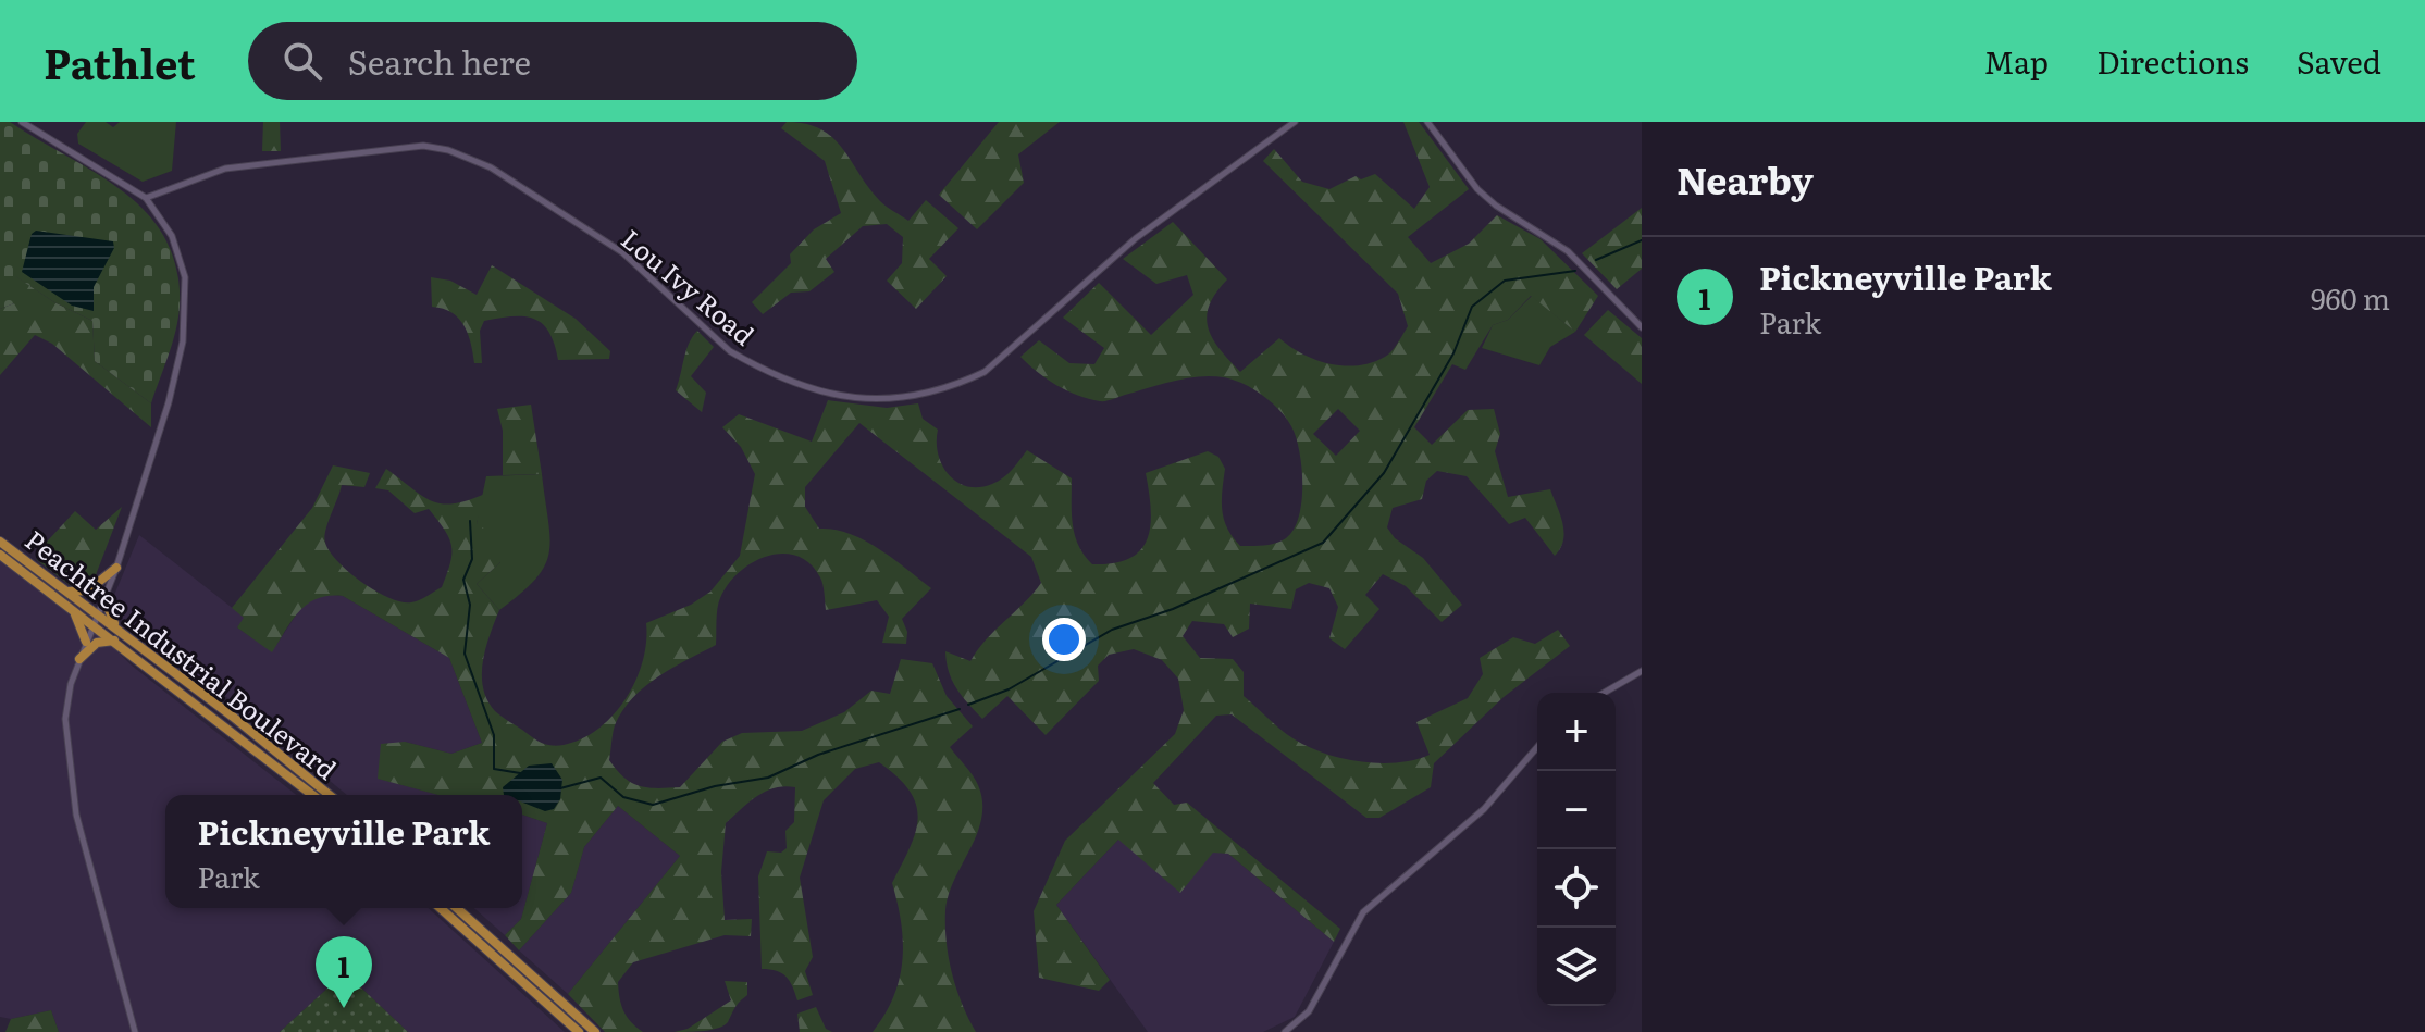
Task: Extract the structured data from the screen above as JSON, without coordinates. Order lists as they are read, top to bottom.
{
  "streets": {
    "highway": ["Peachtree Industrial Boulevard"],
    "street": ["Lou Ivy Road"]
  },
  "page": {
    "header": "Pathlet",
    "search": "Search here",
    "nav": ["Map", "Directions", "Saved"],
    "heading": "Nearby",
    "list": [
      {
        "mark": "1",
        "name": "Pickneyville Park",
        "note": "Park",
        "value": "960 m"
      }
    ],
    "map_buttons": ["+", "−"],
    "popup": ["Pickneyville Park", "Park"],
    "pins": "1"
  }
}
